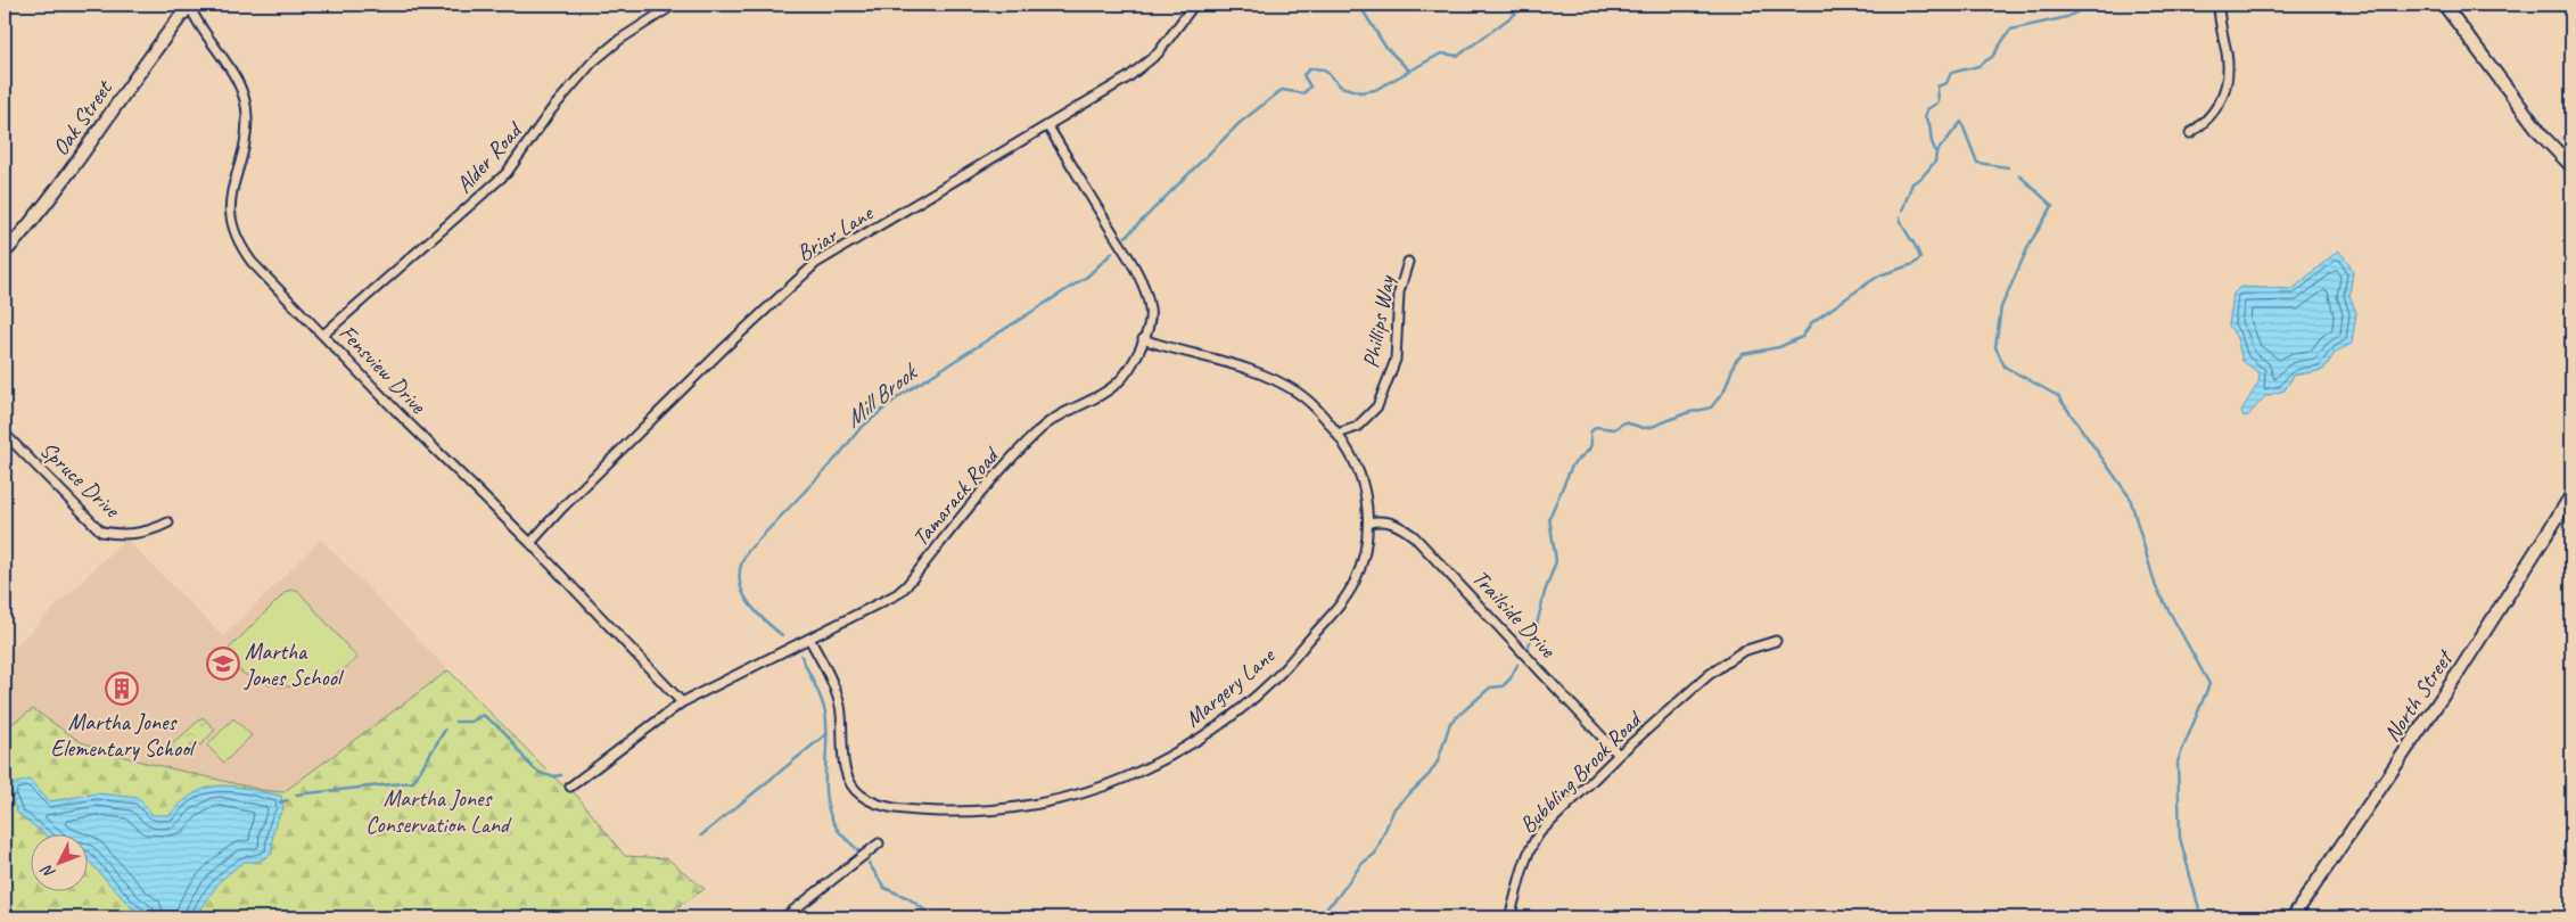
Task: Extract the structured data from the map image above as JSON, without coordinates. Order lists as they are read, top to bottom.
{
  "streets": {
    "street": [
      "Oak Street",
      "Alder Road",
      "Briar Lane",
      "Phillips Way",
      "Fensview Drive",
      "Spruce Drive",
      "Tamarack Road",
      "Trailside Drive",
      "Margery Lane",
      "North Street",
      "Bubbling Brook Road"
    ]
  },
  "crossings": [
    ["Oak Street", "Fensview Drive"],
    ["Alder Road", "Fensview Drive"],
    ["Briar Lane", "Fensview Drive"],
    ["Briar Lane", "Tamarack Road"],
    ["Phillips Way", "Margery Lane"],
    ["Fensview Drive", "Tamarack Road"],
    ["Tamarack Road", "Margery Lane"],
    ["Trailside Drive", "Margery Lane"],
    ["Trailside Drive", "Bubbling Brook Road"]
  ],
  "water": ["Mill Brook"],
  "parks": ["Martha Jones Conservation Land"],
  "places": {
    "school or university": ["Martha Jones School"],
    "building": ["Martha Jones Elementary School"]
  },
  "north": "bottom left"
}
